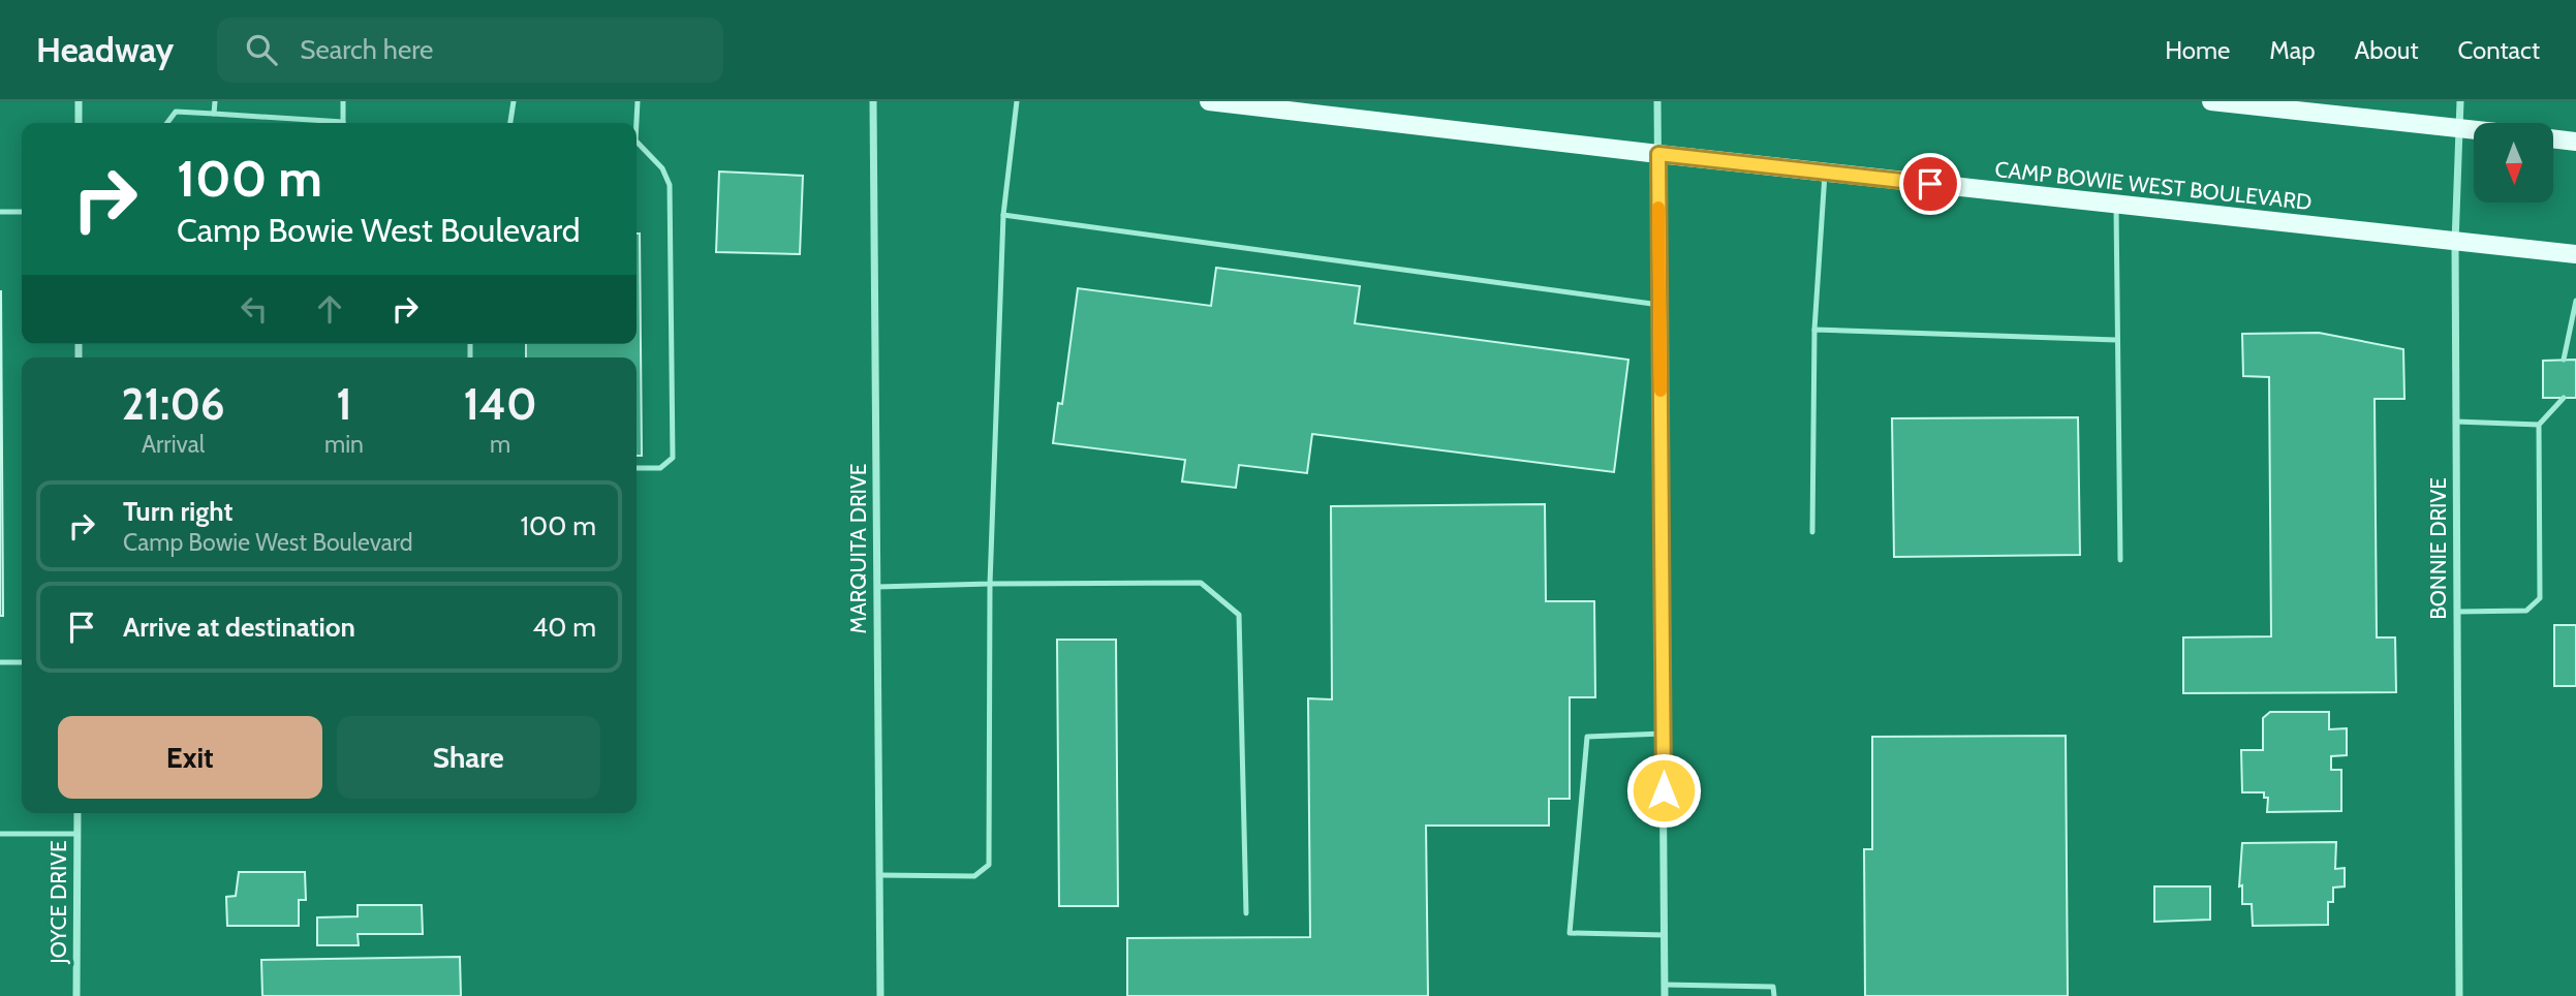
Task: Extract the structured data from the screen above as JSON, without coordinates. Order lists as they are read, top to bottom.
{
  "streets": {
    "main road": ["CAMP BOWIE WEST BOULEVARD"],
    "street": ["MARQUITA DRIVE", "BONNIE DRIVE", "JOYCE DRIVE"]
  },
  "crossings": [
    ["CAMP BOWIE WEST BOULEVARD", "BONNIE DRIVE"]
  ],
  "north": "bottom",
  "page": {
    "header": "Headway",
    "search": "Search here",
    "nav": [
      "Home",
      "Map",
      "About",
      "Contact"
    ],
    "turn": ["100 m", "Camp Bowie West Boulevard"],
    "eta": [
      "21:06",
      "Arrival",
      "1",
      "min",
      "140",
      "m"
    ],
    "list": [
      {
        "name": "Turn right",
        "note": "Camp Bowie West Boulevard",
        "value": "100 m"
      },
      {
        "name": "Arrive at destination",
        "value": "40 m"
      }
    ],
    "buttons": ["Exit", "Share"]
  }
}
